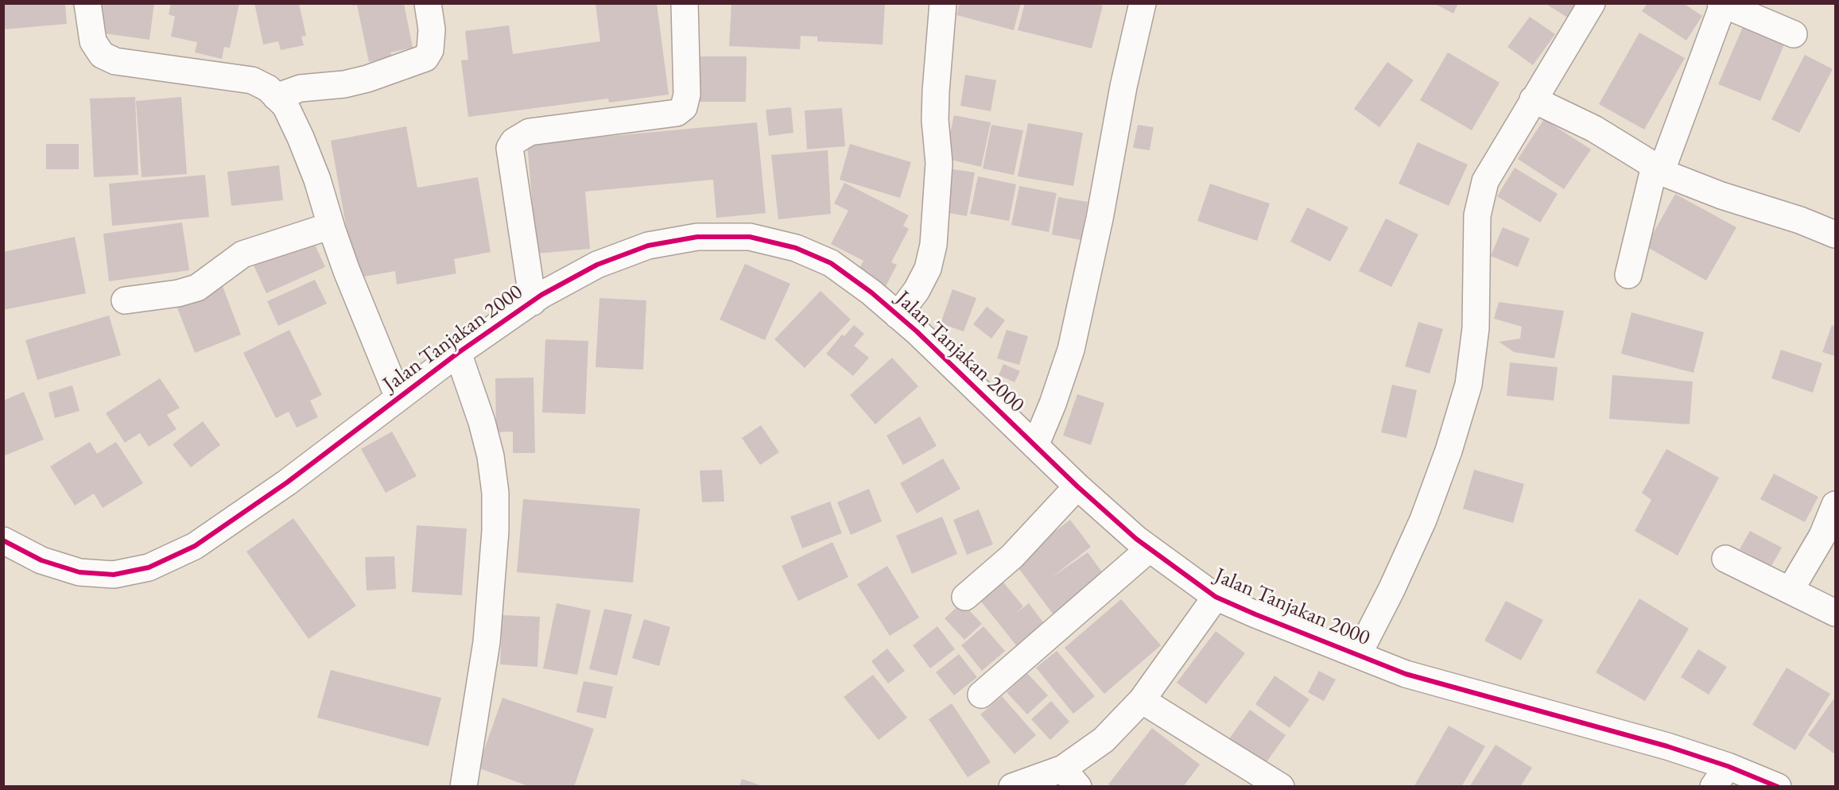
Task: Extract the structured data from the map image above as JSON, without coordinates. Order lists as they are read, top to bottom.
{
  "streets": {
    "street": ["Jalan Tanjakan 2000"]
  }
}
